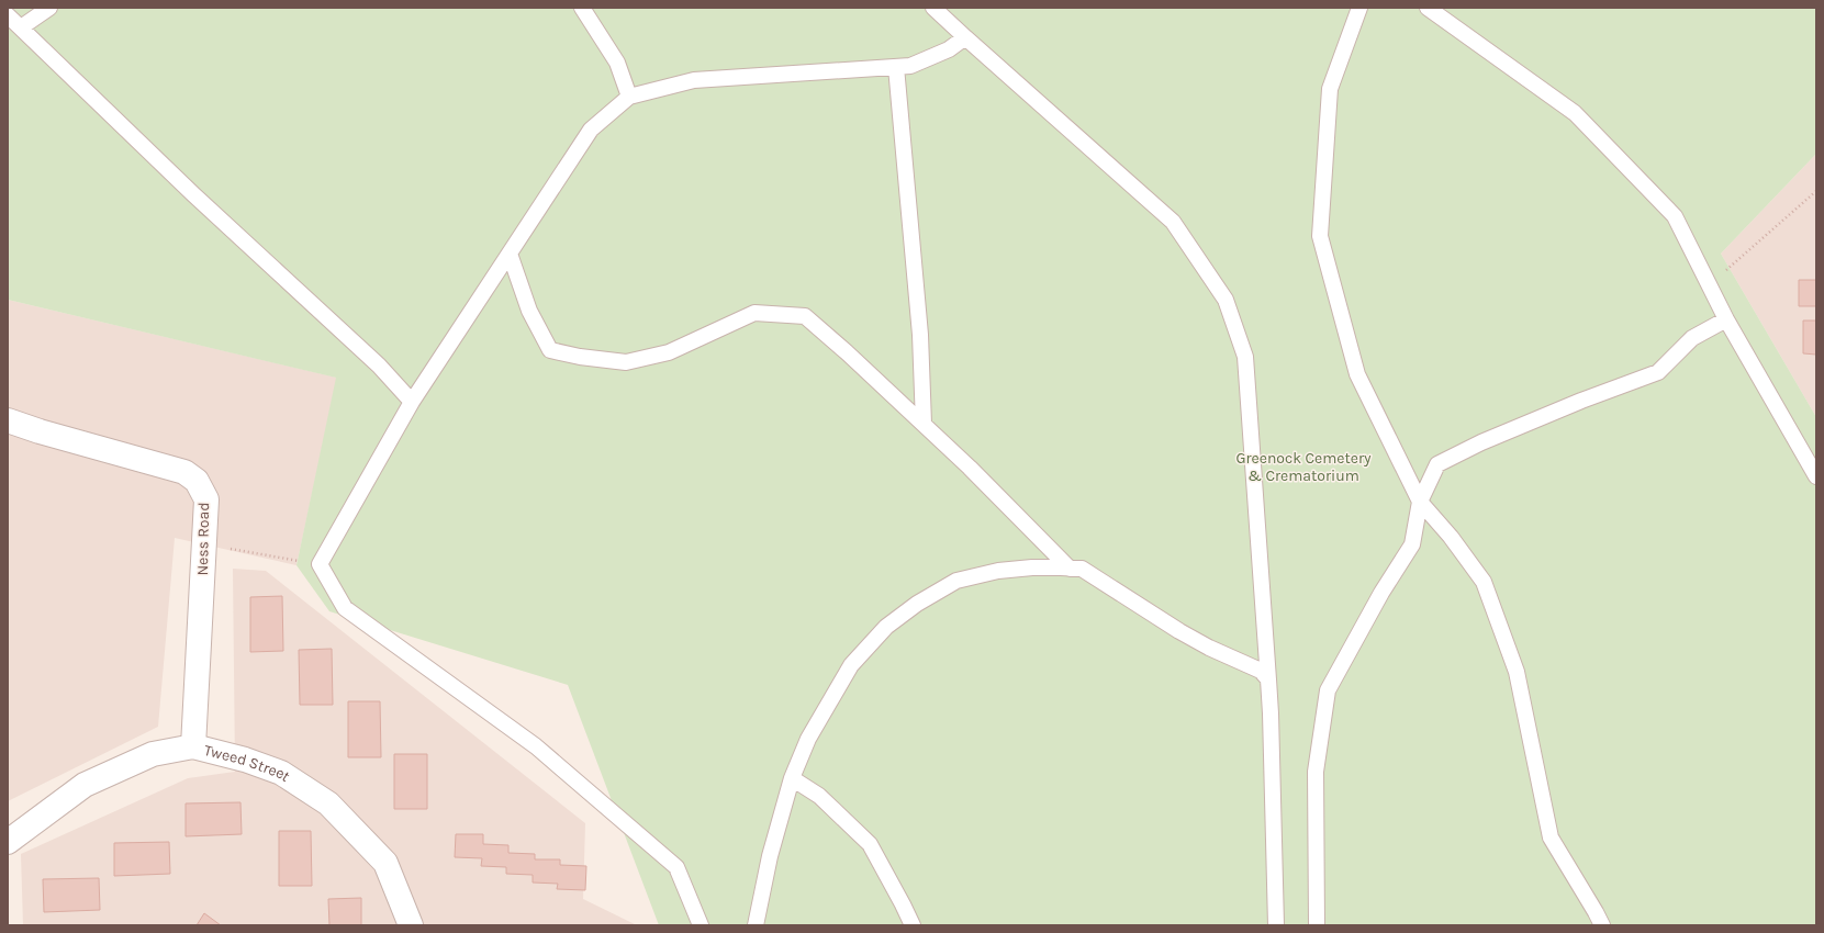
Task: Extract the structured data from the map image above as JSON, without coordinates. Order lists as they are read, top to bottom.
{
  "streets": {
    "street": ["Ness Road", "Tweed Street"]
  },
  "crossings": [
    ["Ness Road", "Tweed Street"]
  ],
  "parks": ["Greenock Cemetery & Crematorium"]
}
